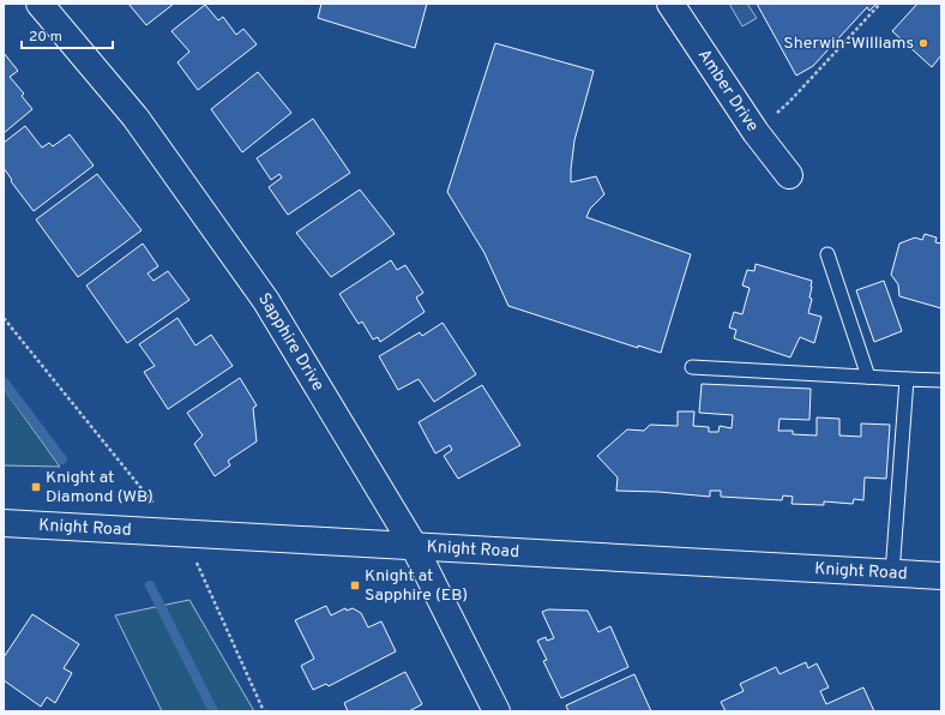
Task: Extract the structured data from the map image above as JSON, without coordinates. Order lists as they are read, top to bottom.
{
  "streets": {
    "street": ["Amber Drive", "Sapphire Drive", "Knight Road"]
  },
  "crossings": [
    ["Sapphire Drive", "Knight Road"]
  ],
  "places": {
    "other": ["Sherwin-Williams"],
    "transit": ["Knight at Diamond (WB)", "Knight at Sapphire (EB)"]
  },
  "scale_bar": "20 m"
}
